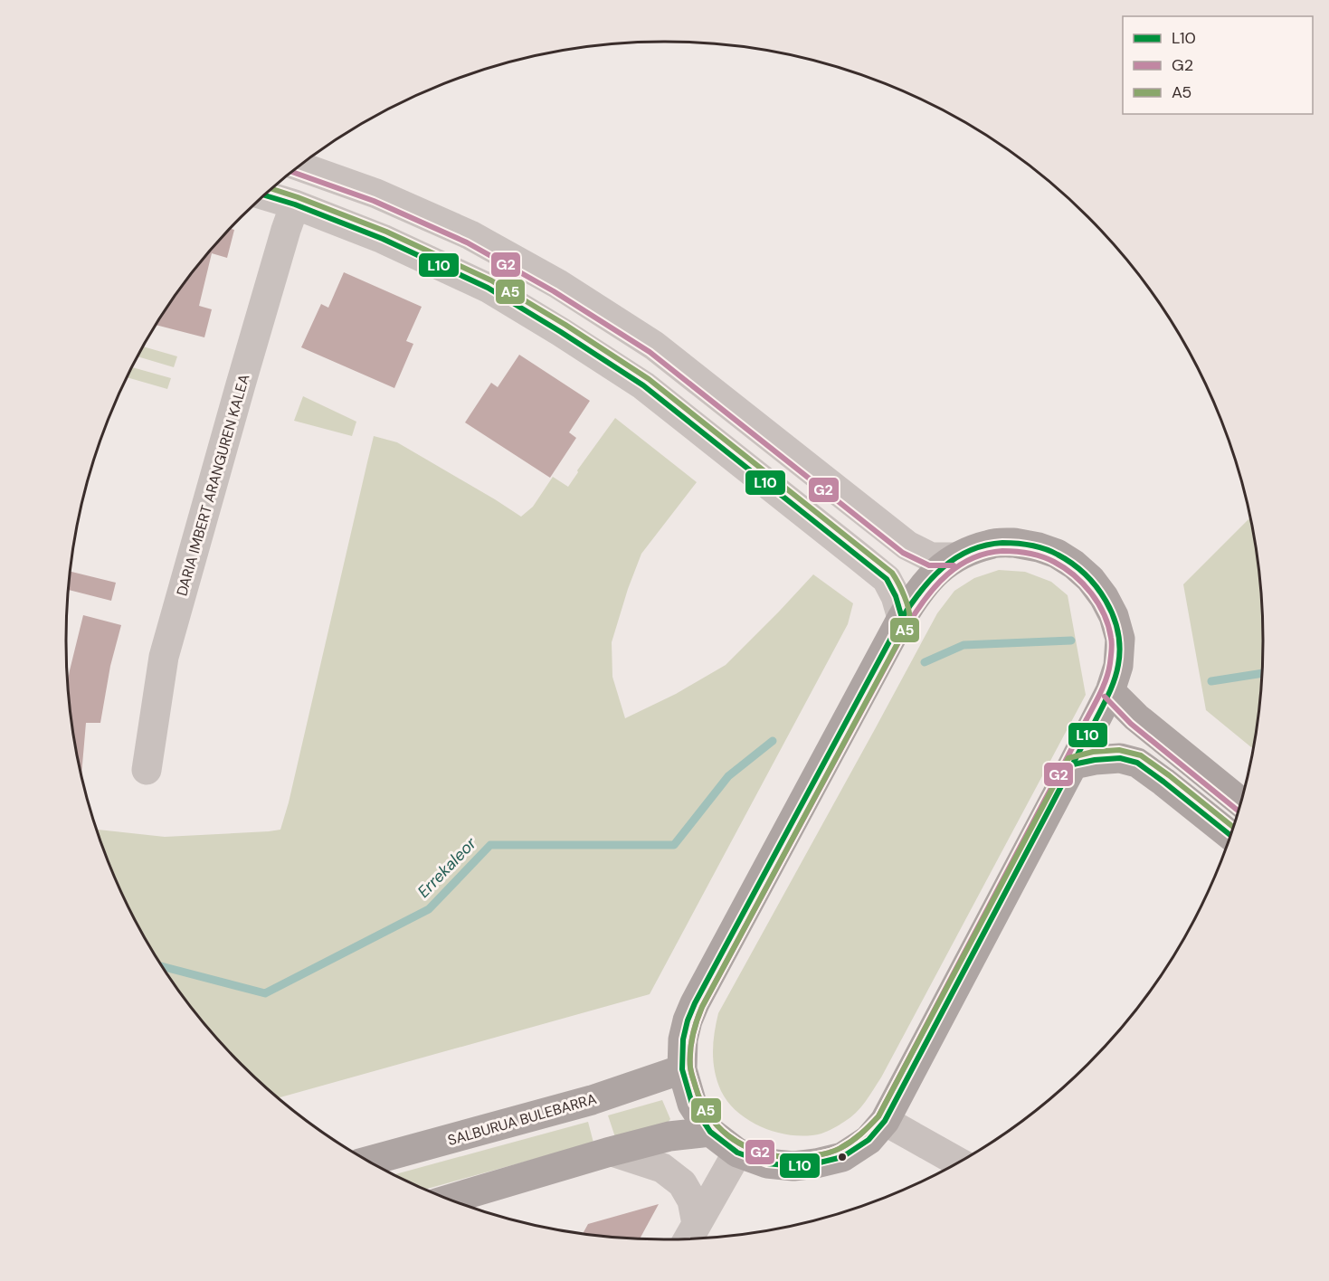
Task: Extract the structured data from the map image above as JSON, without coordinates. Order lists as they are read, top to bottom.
{
  "streets": {
    "main road": ["SALBURUA BULEBARRA"],
    "street": ["DARIA IMBERT ARANGUREN KALEA"]
  },
  "water": ["Errekaleor"],
  "lines": ["transit line G2", "transit line A5", "transit line L10"],
  "legend": ["L10", "G2", "A5"]
}
